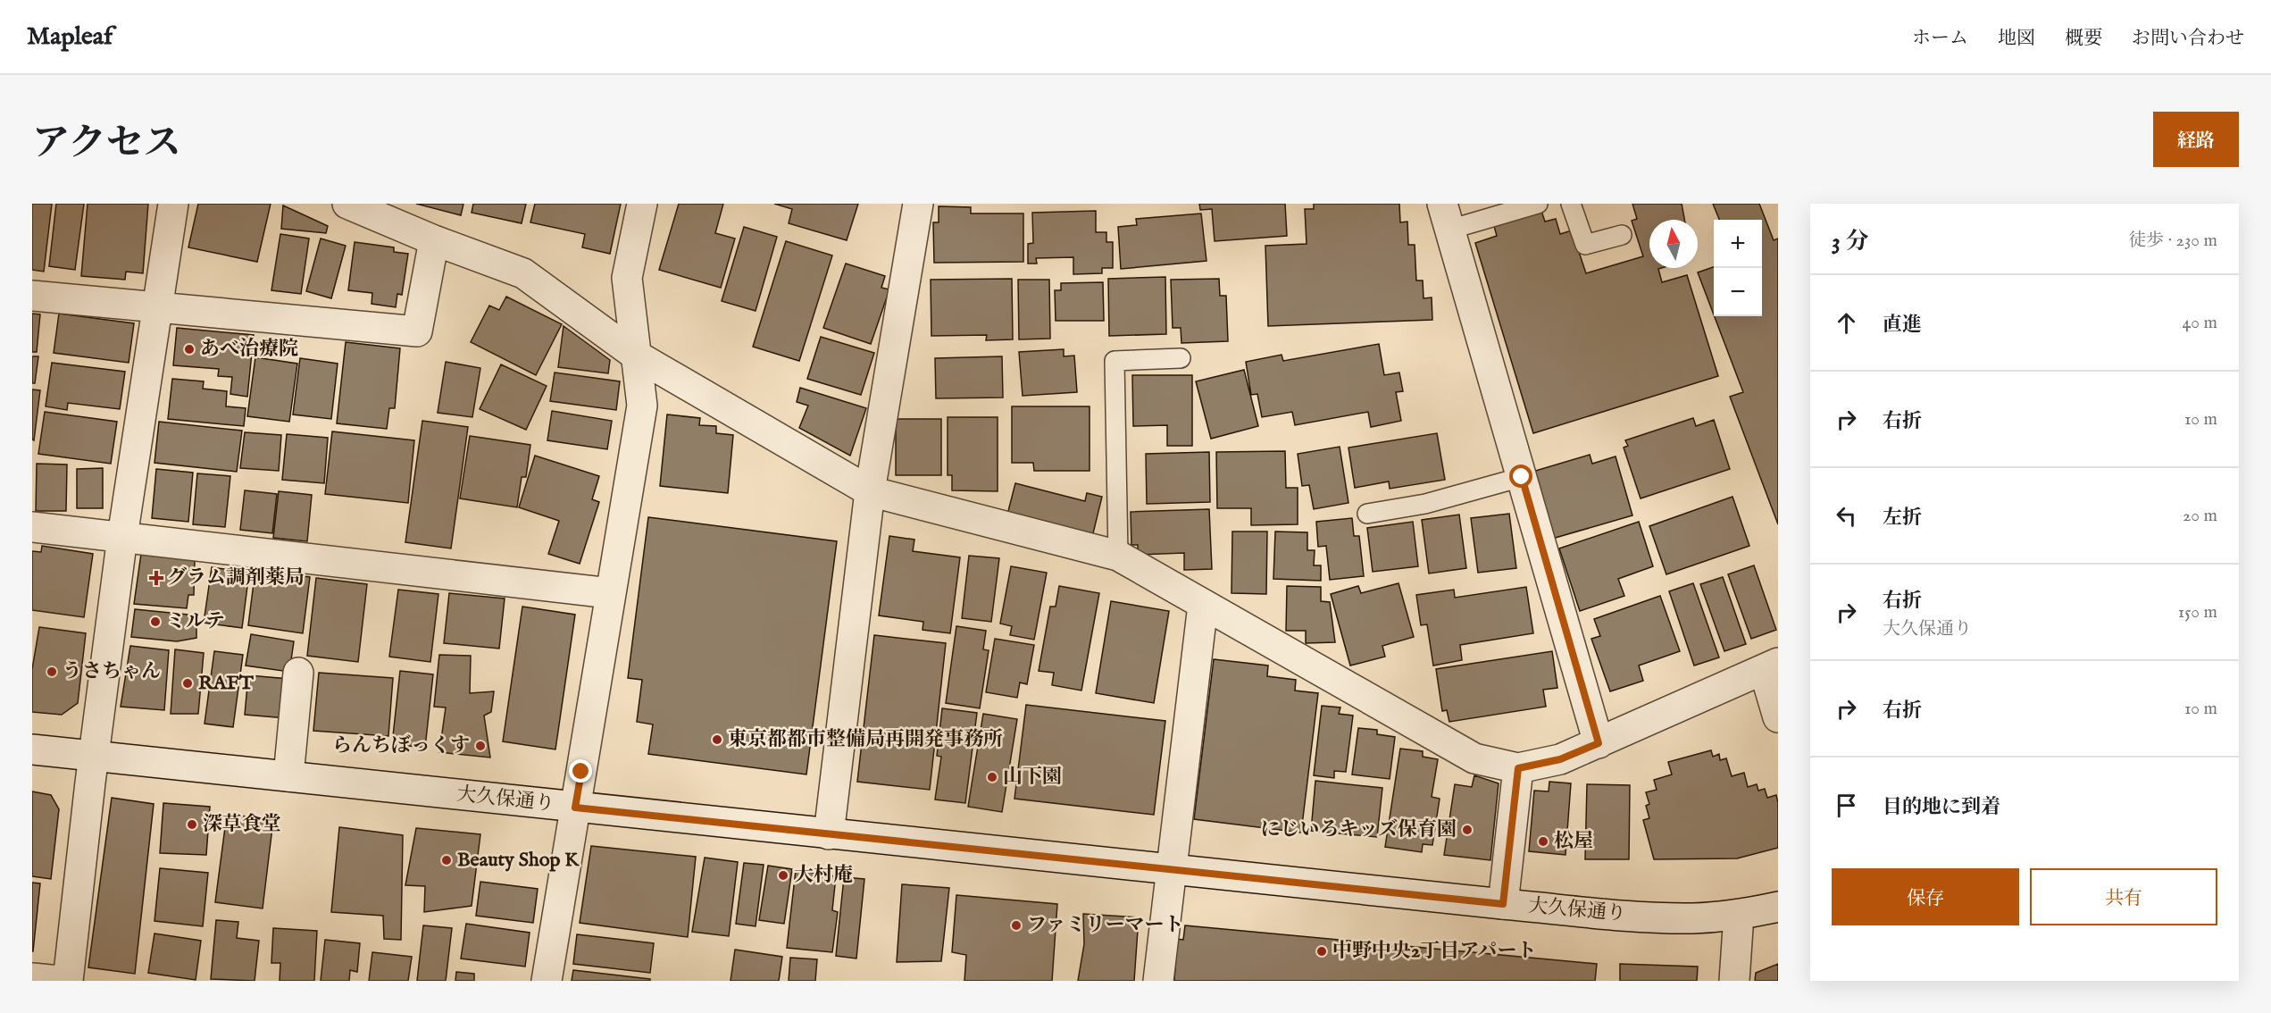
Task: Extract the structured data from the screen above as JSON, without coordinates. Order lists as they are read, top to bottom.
{
  "streets": {
    "street": ["大久保通り"]
  },
  "places": {
    "other": [
      "あべ治療院",
      "ミルテ",
      "うさちゃん",
      "RAFT",
      "東京都都市整備局再開発事務所",
      "らんちぼっくす",
      "山下園",
      "深草食堂",
      "にじいろキッズ保育園",
      "松屋",
      "Beauty Shop K",
      "大村庵",
      "ファミリーマート",
      "中野中央2丁目アパート"
    ],
    "health": ["グラム調剤薬局"]
  },
  "north": "top",
  "page": {
    "header": "Mapleaf",
    "nav": [
      "ホーム",
      "地図",
      "概要",
      "お問い合わせ"
    ],
    "title": "アクセス",
    "buttons": [
      "経路",
      ["保存", "共有"]
    ],
    "heading": ["3 分", "徒歩 · 230 m"],
    "map_buttons": ["+", "−"],
    "list": [
      ["直進", "40 m"],
      ["右折", "10 m"],
      ["左折", "20 m"],
      ["右折", "大久保通り", "150 m"],
      ["右折", "10 m"],
      "目的地に到着"
    ]
  }
}
